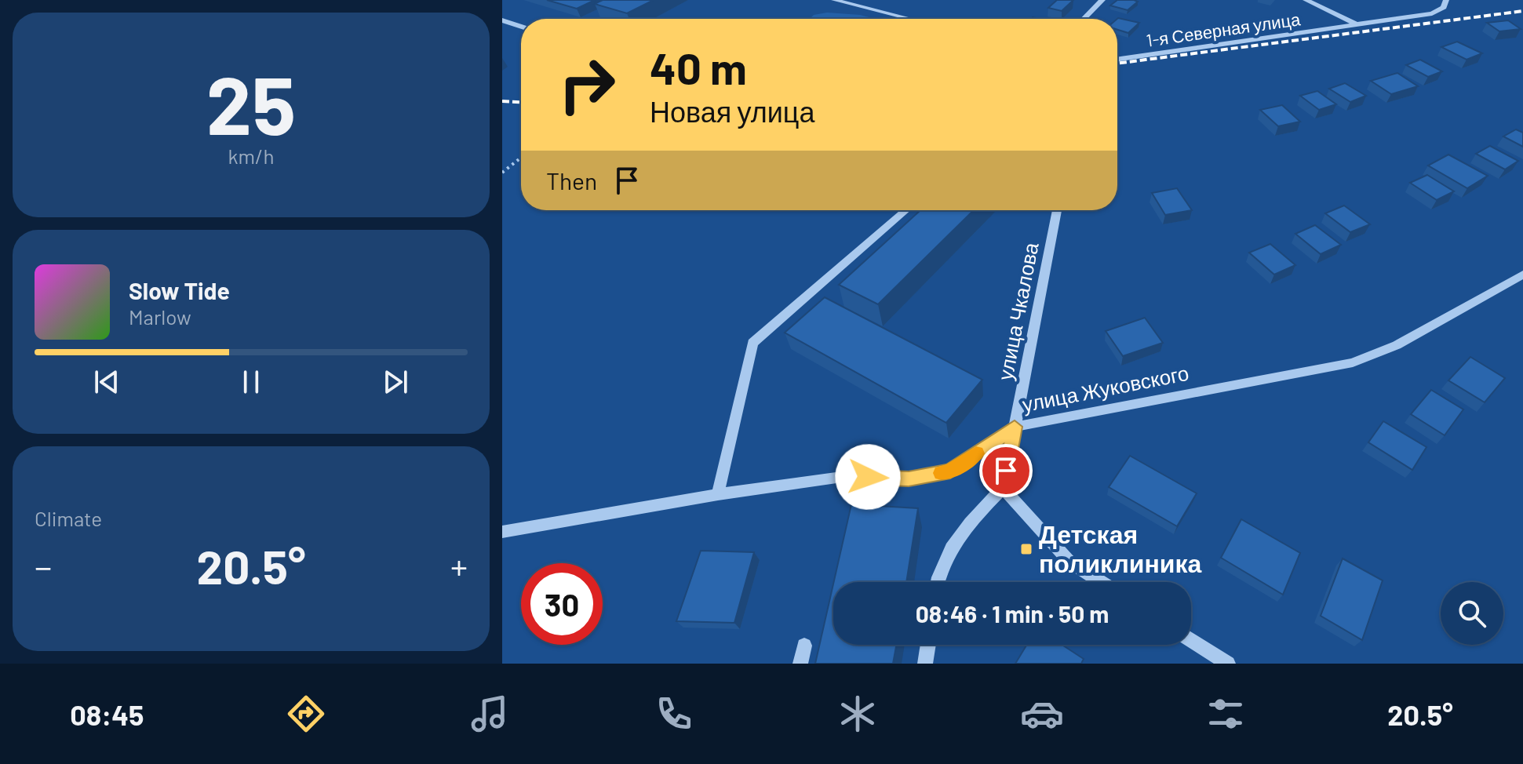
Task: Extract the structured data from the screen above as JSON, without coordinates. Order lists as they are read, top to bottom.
{
  "streets": {
    "street": ["1-я Северная улица", "улица Чкалова", "улица Жуковского"]
  },
  "crossings": [
    ["улица Чкалова", "улица Жуковского"]
  ],
  "places": {
    "transit": ["Детская поликлиника"]
  },
  "page": {
    "tile": [
      ["25", "km/h"],
      "Climate"
    ],
    "turn": ["40 m", "Новая улица"],
    "then": "Then",
    "song": ["Slow Tide", "Marlow"],
    "heat": ["−", "20.5°", "+"],
    "limit": "30",
    "trip": "08:46 · 1 min · 50 m",
    "tabs": ["08:45", "20.5°"]
  }
}
